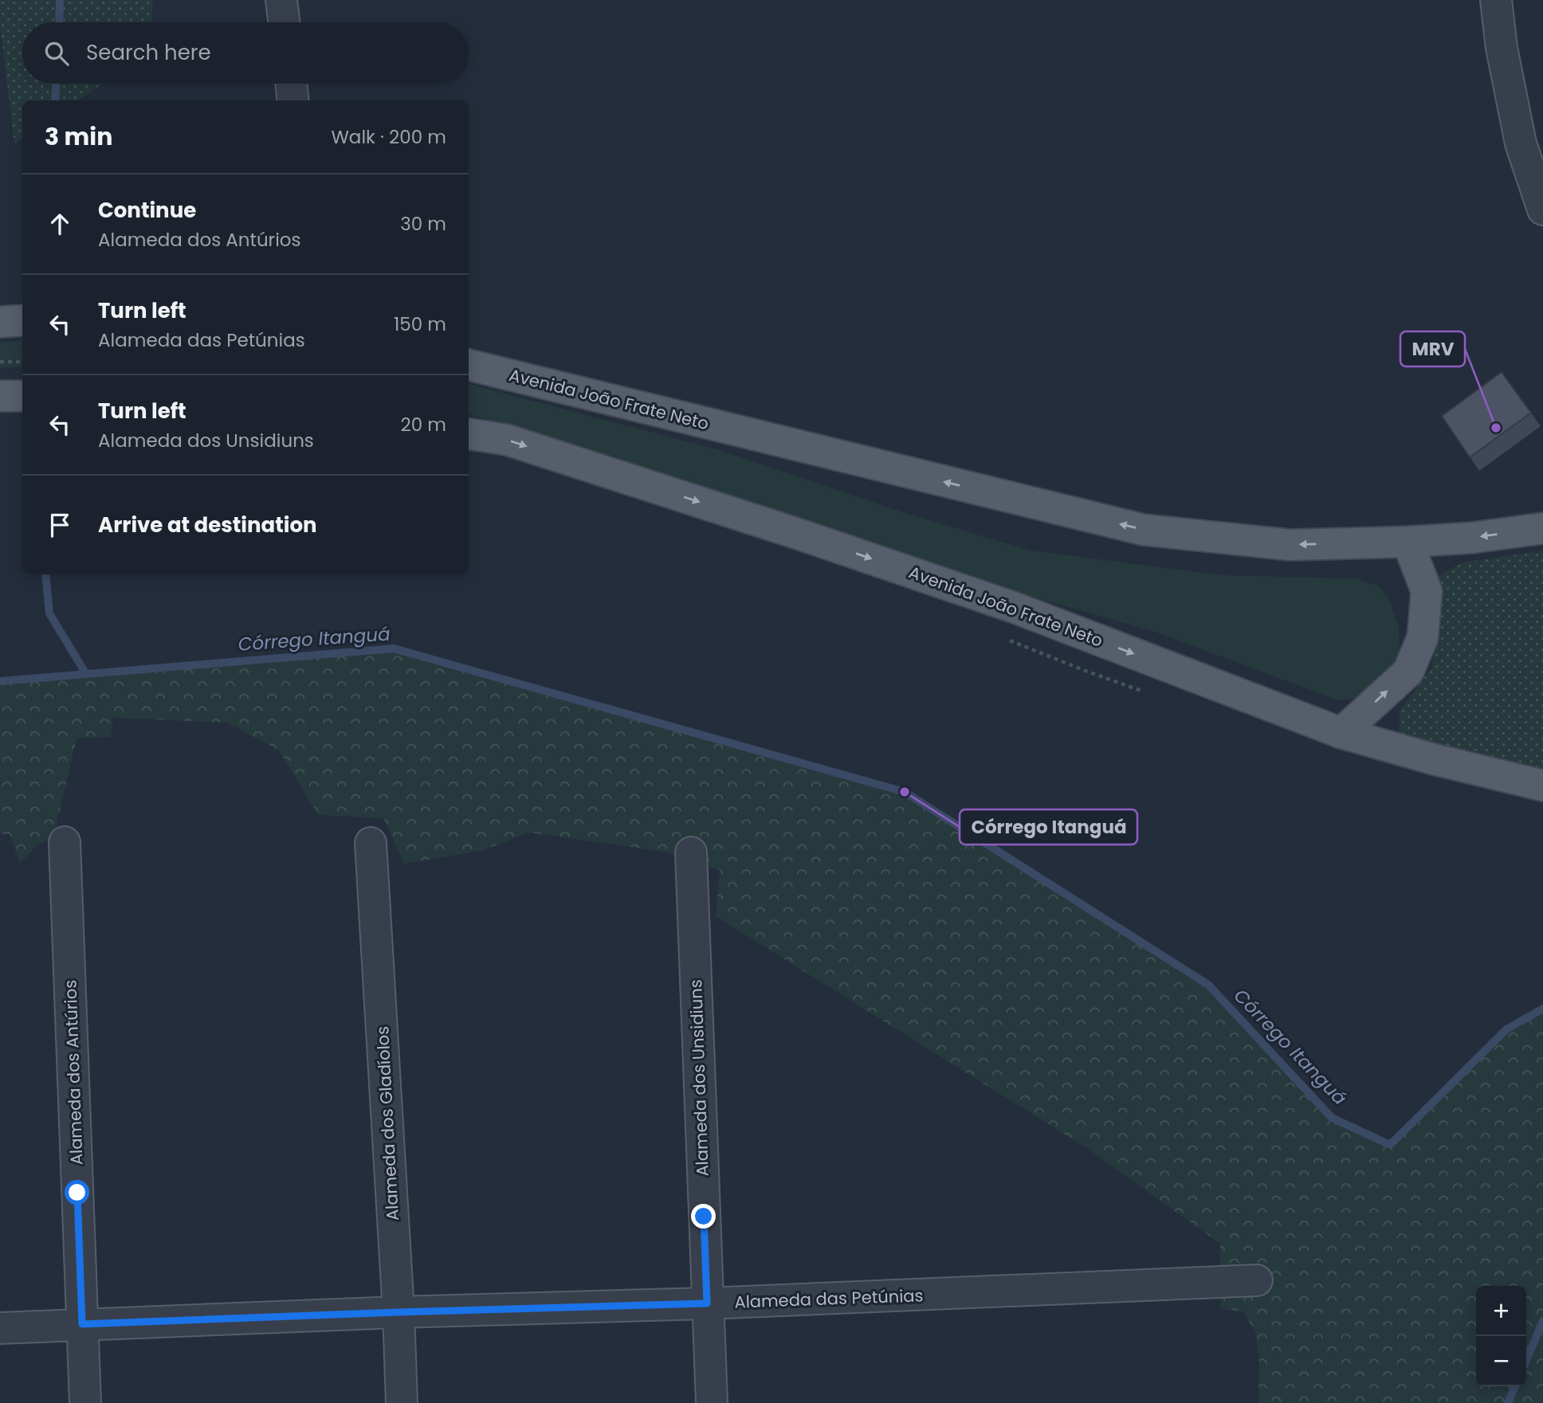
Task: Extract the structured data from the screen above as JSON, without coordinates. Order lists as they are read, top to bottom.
{
  "streets": {
    "main road": ["Avenida João Frate Neto"],
    "street": [
      "Alameda dos Antúrios",
      "Alameda dos Unsidiuns",
      "Alameda dos Gladíolos",
      "Alameda das Petúnias"
    ]
  },
  "crossings": [
    ["Alameda dos Antúrios", "Alameda das Petúnias"],
    ["Alameda dos Unsidiuns", "Alameda das Petúnias"],
    ["Alameda dos Gladíolos", "Alameda das Petúnias"]
  ],
  "water": ["Córrego Itanguá"],
  "places": ["MRV", "Córrego Itanguá"],
  "page": {
    "search": "Search here",
    "heading": ["3 min", "Walk · 200 m"],
    "list": [
      ["Continue", "Alameda dos Antúrios", "30 m"],
      ["Turn left", "Alameda das Petúnias", "150 m"],
      ["Turn left", "Alameda dos Unsidiuns", "20 m"],
      "Arrive at destination"
    ],
    "map_buttons": ["+", "−"]
  }
}
